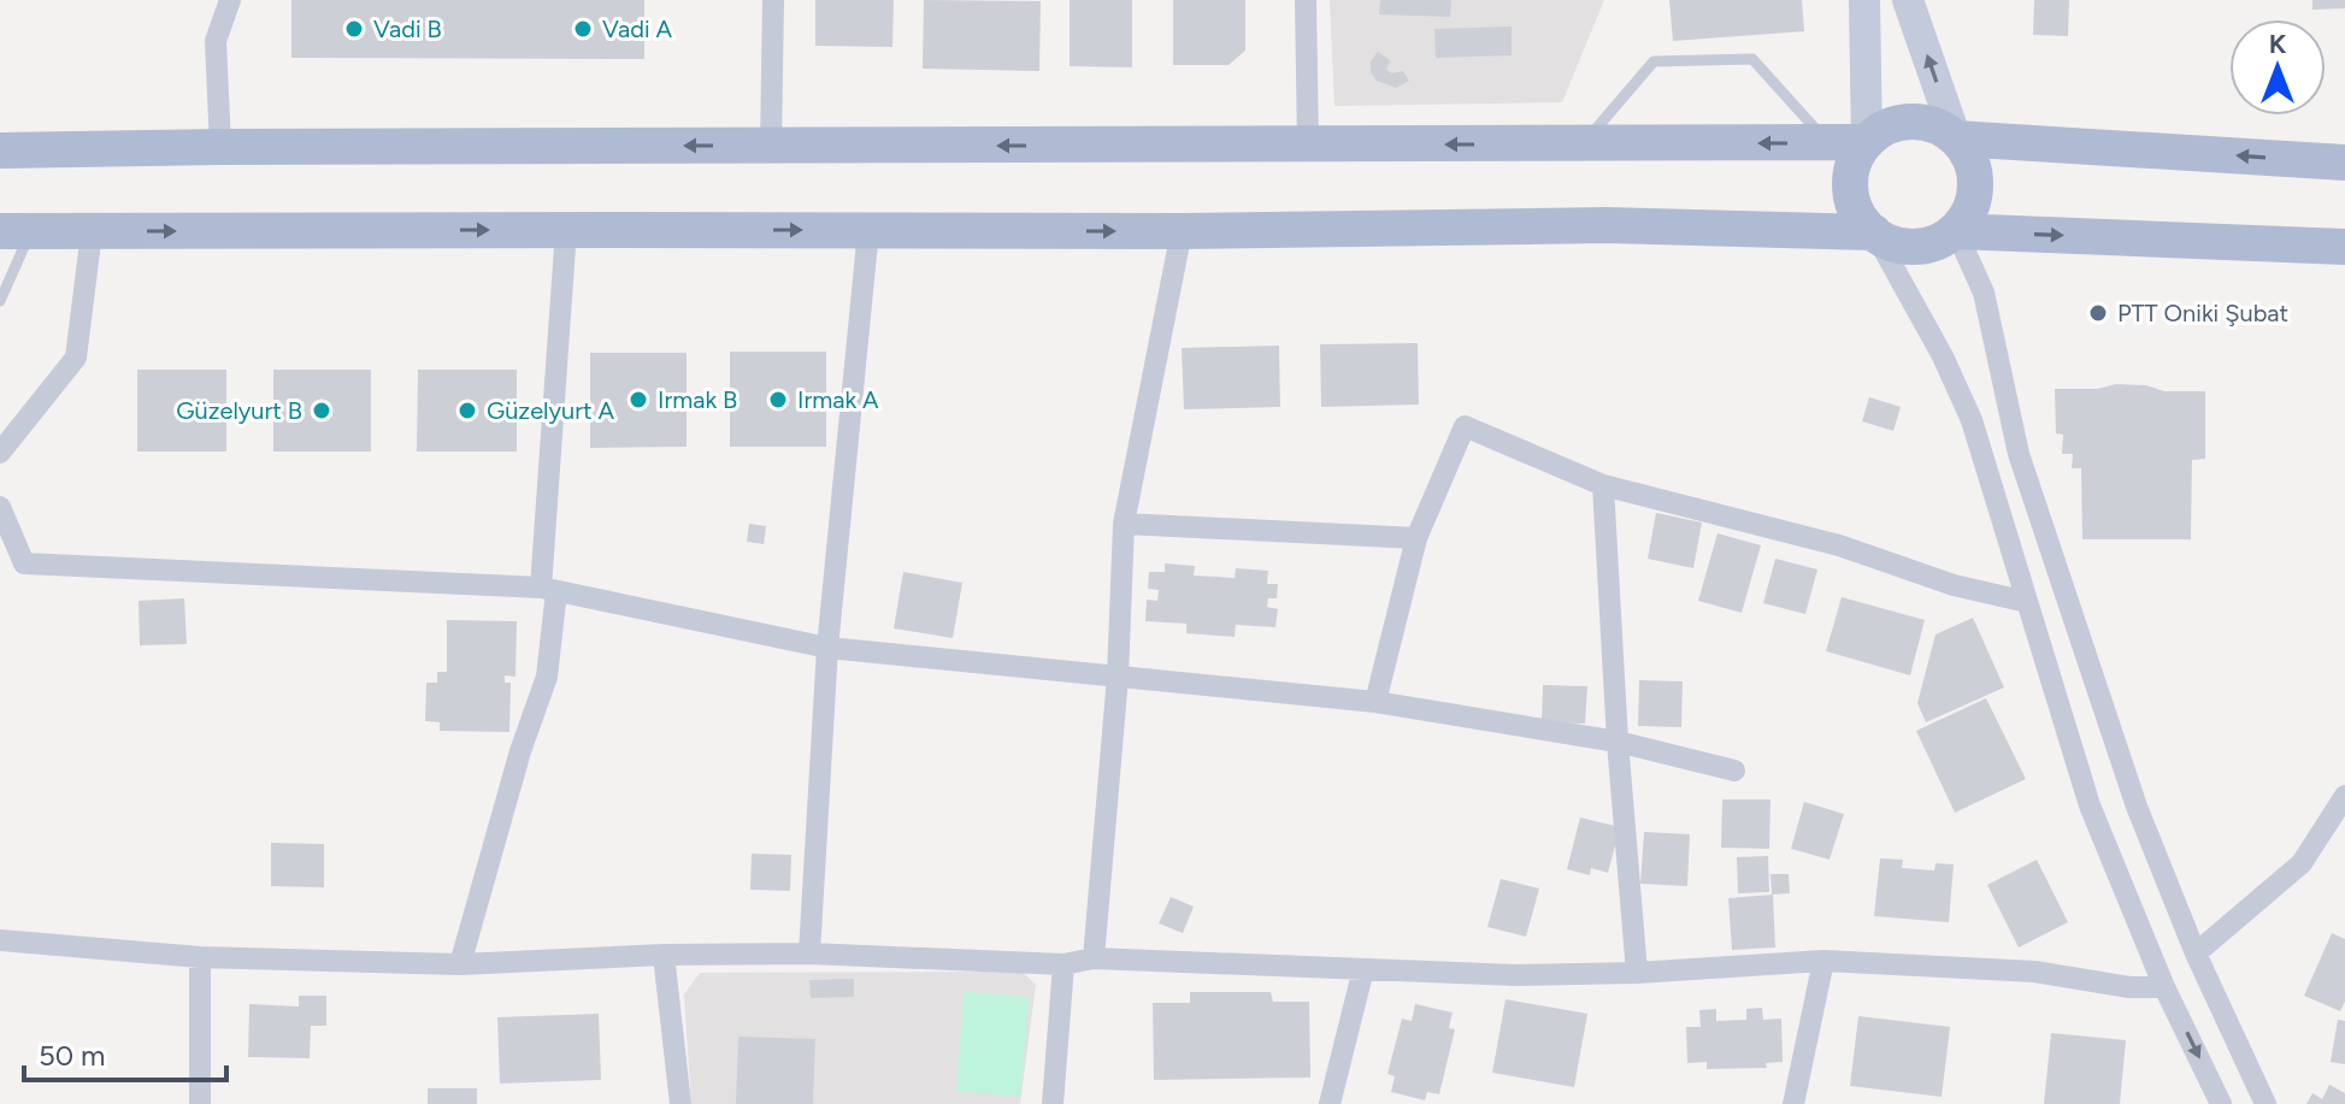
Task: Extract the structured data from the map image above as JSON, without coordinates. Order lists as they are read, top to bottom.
{
  "places": [
    "Vadi B",
    "Vadi A",
    "PTT Oniki Şubat",
    "Irmak B",
    "Irmak A",
    "Güzelyurt B",
    "Güzelyurt A"
  ],
  "scale_bar": "50 m",
  "north": "top"
}
